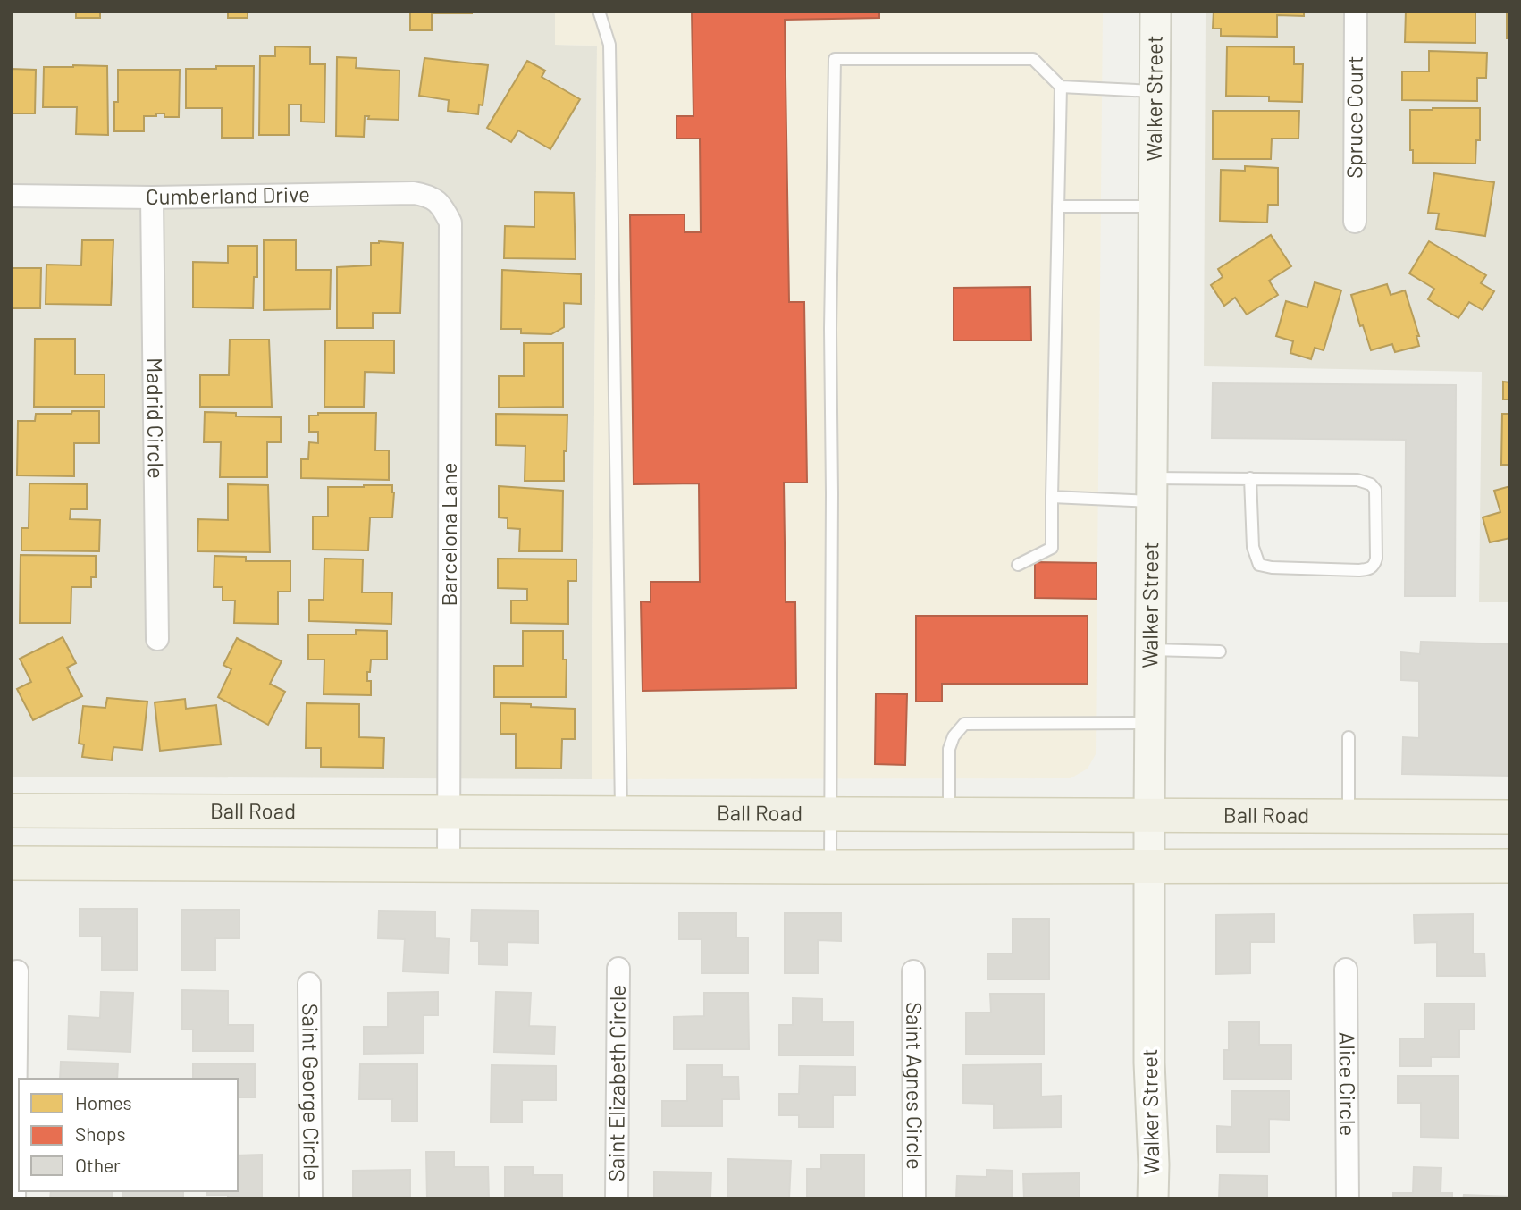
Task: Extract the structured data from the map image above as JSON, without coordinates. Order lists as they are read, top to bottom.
{
  "streets": {
    "main road": ["Walker Street", "Ball Road"],
    "street": [
      "Spruce Court",
      "Cumberland Drive",
      "Madrid Circle",
      "Barcelona Lane",
      "Saint Elizabeth Circle",
      "Alice Circle",
      "Saint Agnes Circle",
      "Saint George Circle"
    ]
  },
  "crossings": [
    ["Walker Street", "Ball Road"],
    ["Cumberland Drive", "Madrid Circle"],
    ["Cumberland Drive", "Barcelona Lane"],
    ["Barcelona Lane", "Ball Road"]
  ],
  "legend": ["Homes", "Shops", "Other"]
}
